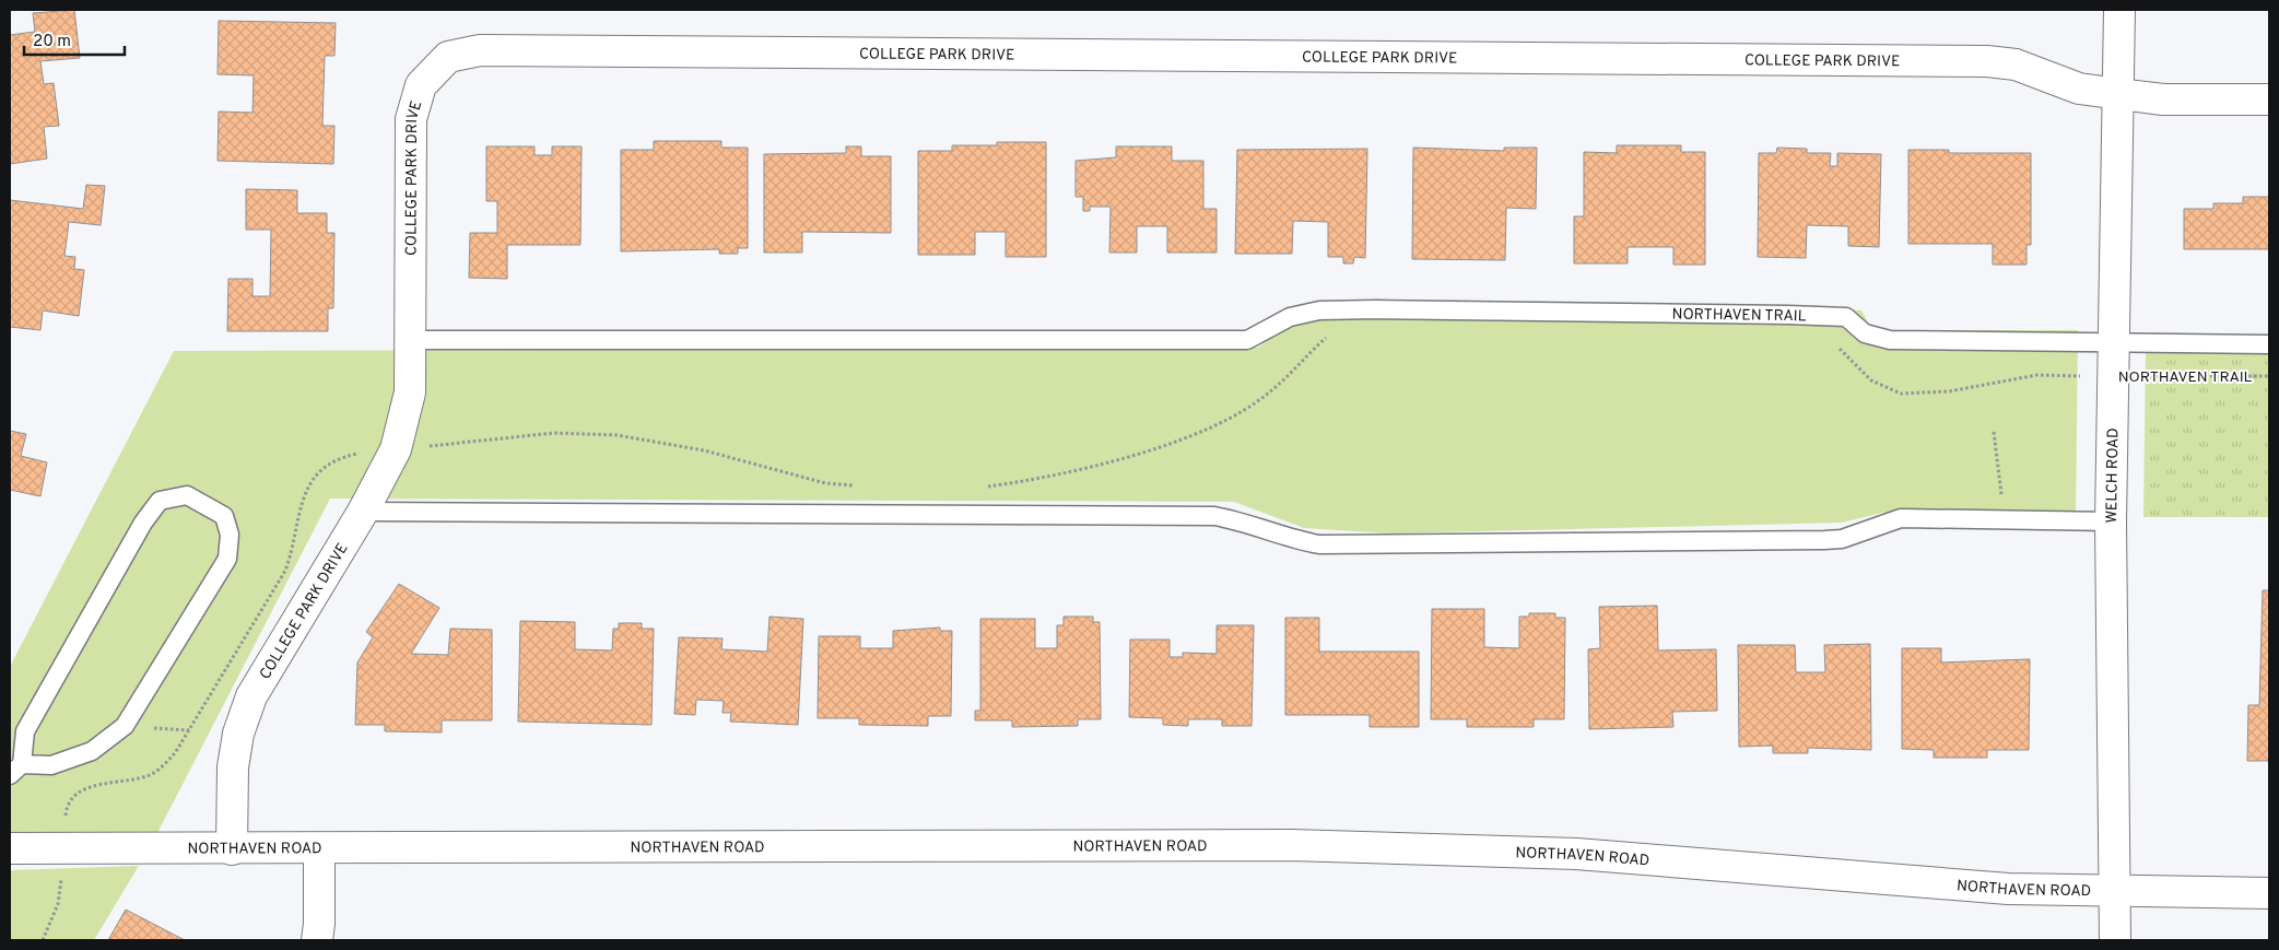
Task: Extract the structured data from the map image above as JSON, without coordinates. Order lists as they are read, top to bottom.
{
  "streets": {
    "street": ["COLLEGE PARK DRIVE", "WELCH ROAD", "NORTHAVEN ROAD"],
    "lane": ["NORTHAVEN TRAIL"]
  },
  "crossings": [
    ["COLLEGE PARK DRIVE", "NORTHAVEN TRAIL"],
    ["COLLEGE PARK DRIVE", "WELCH ROAD"],
    ["COLLEGE PARK DRIVE", "NORTHAVEN ROAD"],
    ["NORTHAVEN TRAIL", "WELCH ROAD"],
    ["WELCH ROAD", "NORTHAVEN ROAD"]
  ],
  "scale_bar": "20 m"
}
